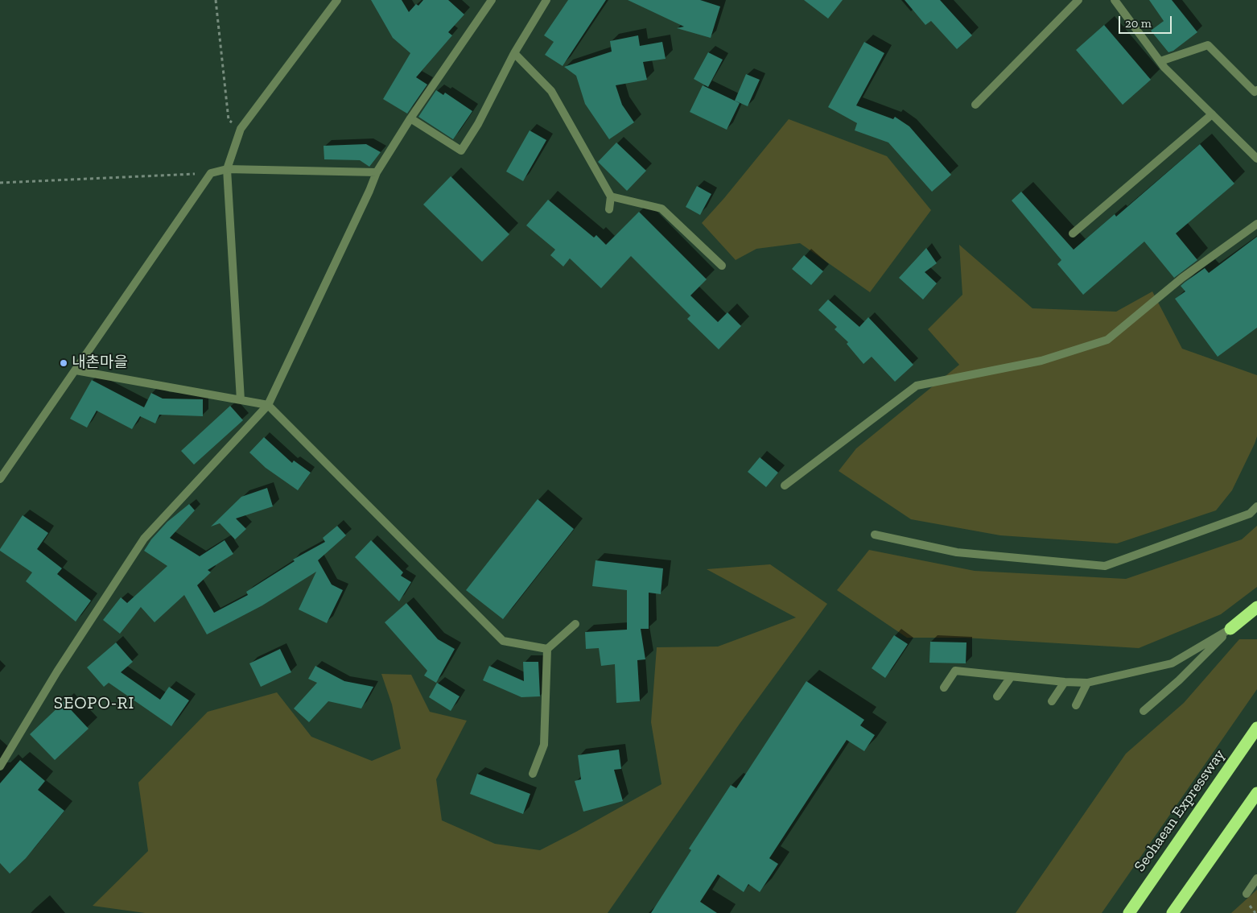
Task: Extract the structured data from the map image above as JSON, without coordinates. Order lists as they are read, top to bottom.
{
  "streets": {
    "highway": ["Seohaean Expressway"]
  },
  "districts": ["SEOPO-RI"],
  "places": ["내촌마을"],
  "scale_bar": "20 m"
}
